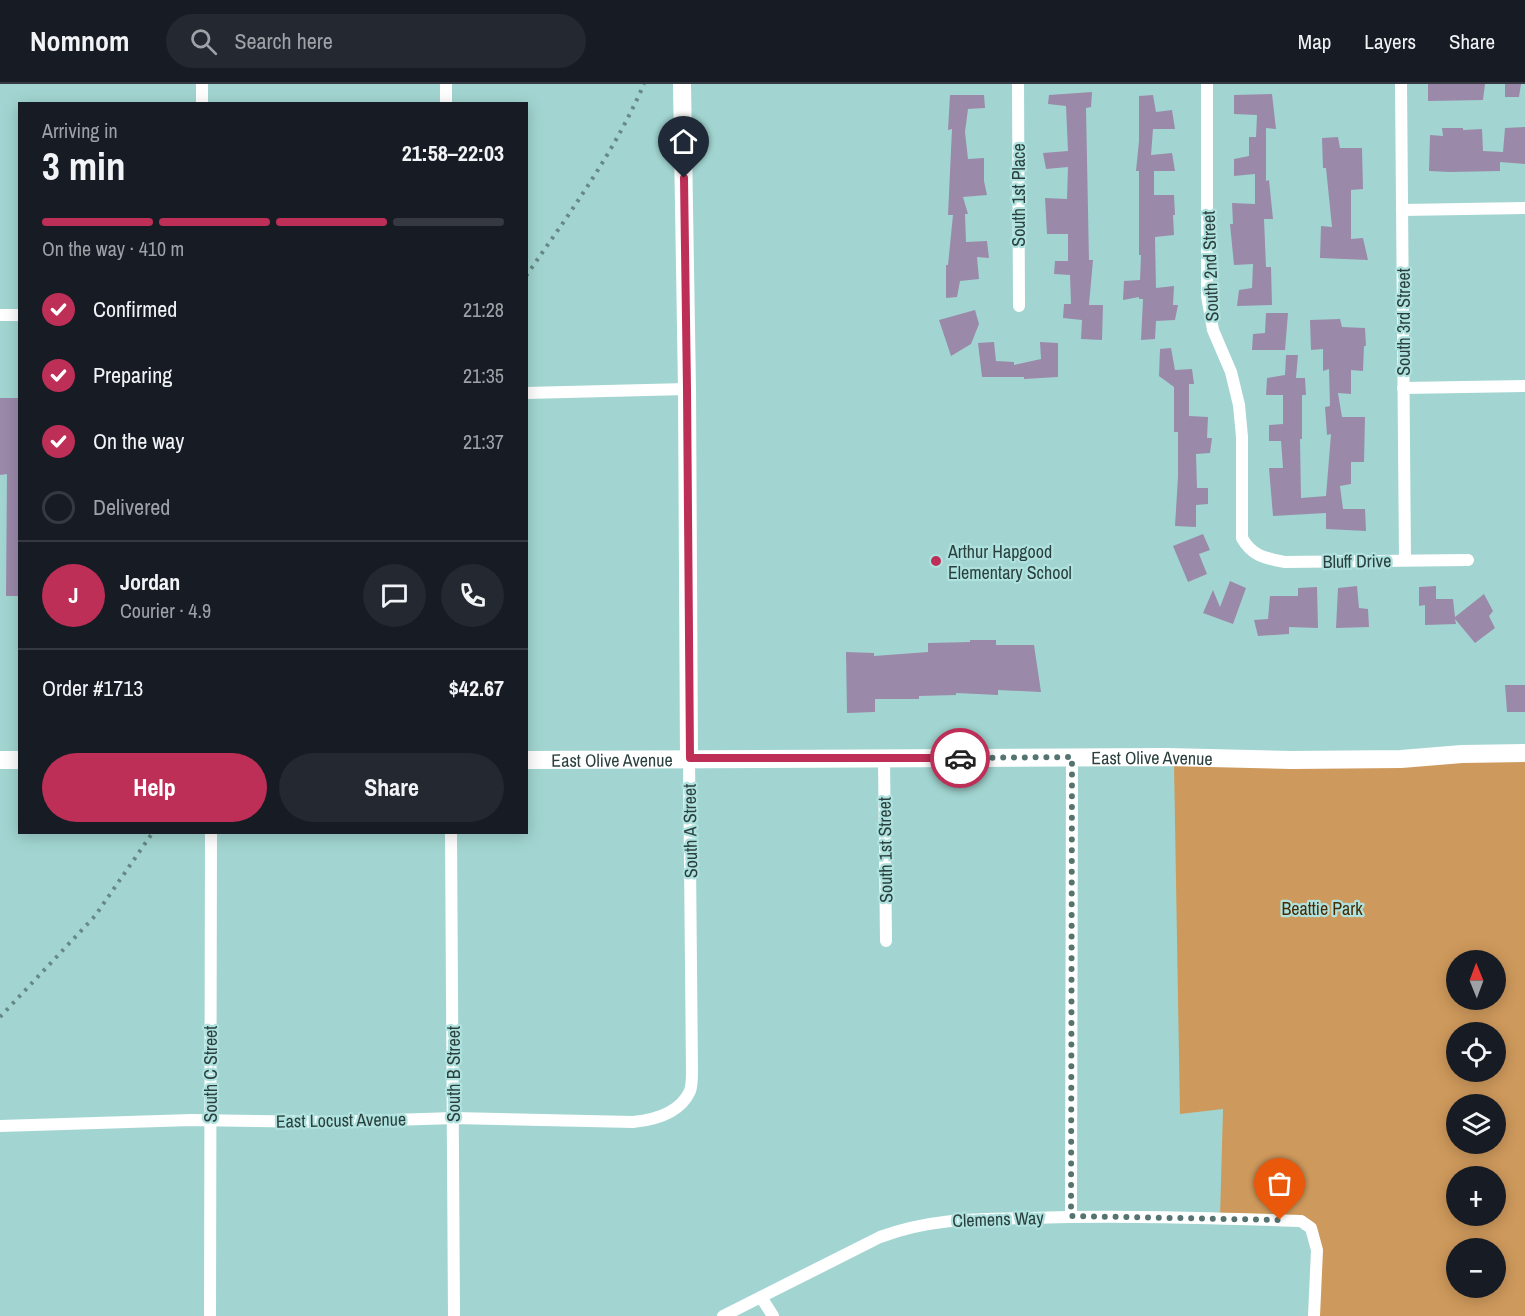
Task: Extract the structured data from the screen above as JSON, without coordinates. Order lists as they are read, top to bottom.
{
  "streets": {
    "street": [
      "South 1st Place",
      "South 2nd Street",
      "South 3rd Street",
      "Bluff Drive",
      "East Olive Avenue",
      "South A Street",
      "South 1st Street",
      "South C Street",
      "South B Street",
      "East Locust Avenue",
      "Clemens Way"
    ]
  },
  "crossings": [
    ["South 2nd Street", "Bluff Drive"],
    ["South 3rd Street", "Bluff Drive"],
    ["East Olive Avenue", "South A Street"],
    ["East Olive Avenue", "South 1st Street"],
    ["South A Street", "East Locust Avenue"],
    ["South C Street", "East Locust Avenue"],
    ["South B Street", "East Locust Avenue"]
  ],
  "parks": ["Beattie Park"],
  "places": ["Arthur Hapgood Elementary School"],
  "north": "top",
  "page": {
    "header": "Nomnom",
    "search": "Search here",
    "nav": ["Map", "Layers", "Share"],
    "heading": ["3 min", "Arriving in", "21:58–22:03"],
    "panel": [
      "Jordan",
      "Courier · 4.9",
      "Order #1713",
      "$42.67"
    ],
    "bar": "On the way · 410 m",
    "list": [
      ["Confirmed", "21:28"],
      ["Preparing", "21:35"],
      ["On the way", "21:37"],
      "Delivered"
    ],
    "round": "J",
    "buttons": ["Help", "Share"],
    "map_buttons": ["+", "−"]
  }
}
